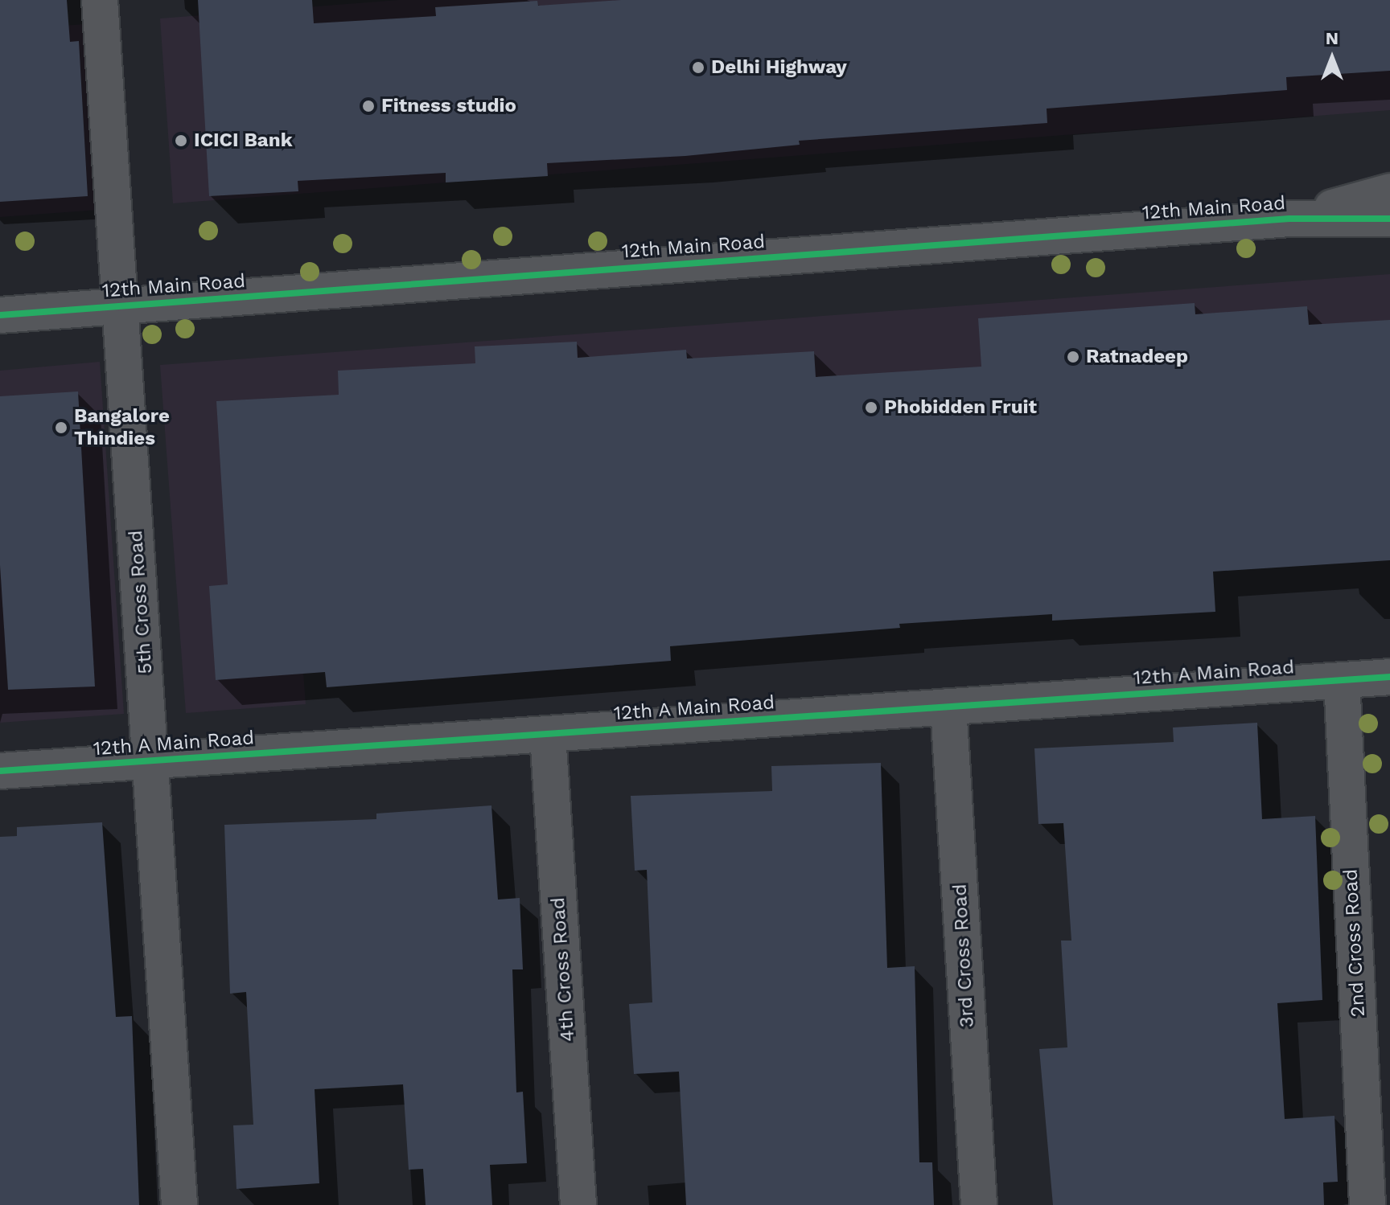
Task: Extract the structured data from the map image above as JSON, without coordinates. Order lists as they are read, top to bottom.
{
  "streets": {
    "street": [
      "12th Main Road",
      "5th Cross Road",
      "12th A Main Road",
      "2nd Cross Road",
      "3rd Cross Road",
      "4th Cross Road"
    ]
  },
  "crossings": [
    ["12th Main Road", "5th Cross Road"],
    ["5th Cross Road", "12th A Main Road"],
    ["12th A Main Road", "2nd Cross Road"],
    ["12th A Main Road", "3rd Cross Road"],
    ["12th A Main Road", "4th Cross Road"]
  ],
  "places": [
    "Delhi Highway",
    "Fitness studio",
    "ICICI Bank",
    "Ratnadeep",
    "Phobidden Fruit",
    "Bangalore Thindies"
  ],
  "north": "top"
}
